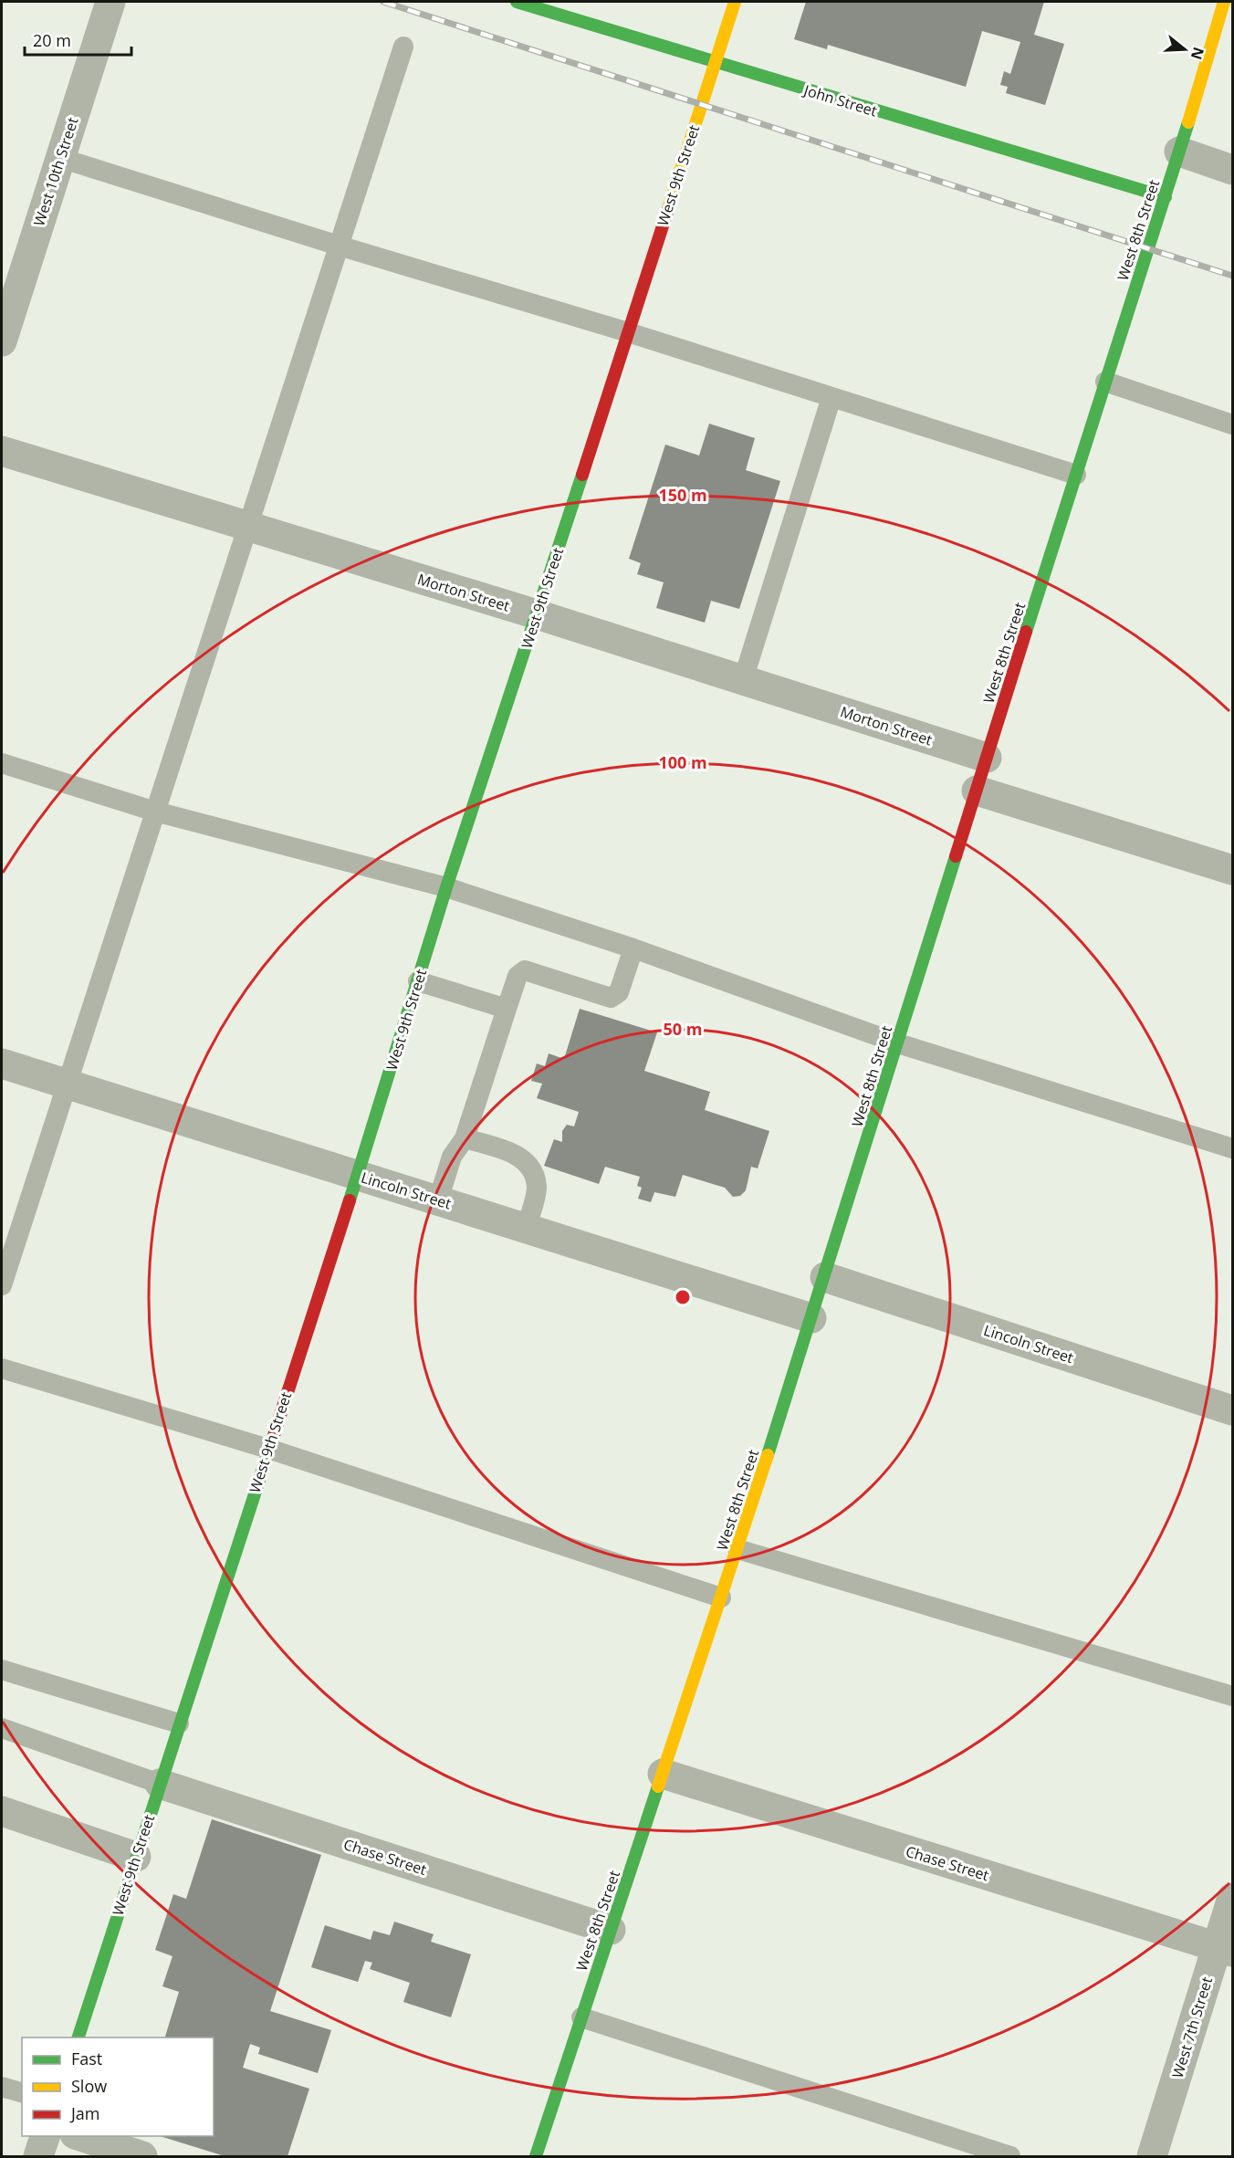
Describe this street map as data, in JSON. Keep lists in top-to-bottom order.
{
  "streets": {
    "street": [
      "John Street",
      "West 10th Street",
      "West 9th Street",
      "West 8th Street",
      "Morton Street",
      "Lincoln Street",
      "Chase Street",
      "West 7th Street"
    ]
  },
  "crossings": [
    ["John Street", "West 9th Street"],
    ["John Street", "West 8th Street"],
    ["West 9th Street", "Morton Street"],
    ["West 9th Street", "Lincoln Street"],
    ["West 9th Street", "Chase Street"],
    ["West 8th Street", "Morton Street"],
    ["West 8th Street", "Lincoln Street"],
    ["West 8th Street", "Chase Street"],
    ["Chase Street", "West 7th Street"]
  ],
  "legend": ["Fast", "Slow", "Jam"],
  "scale_bar": "20 m",
  "north": "right",
  "rings": ["150 m", "100 m", "50 m"]
}
